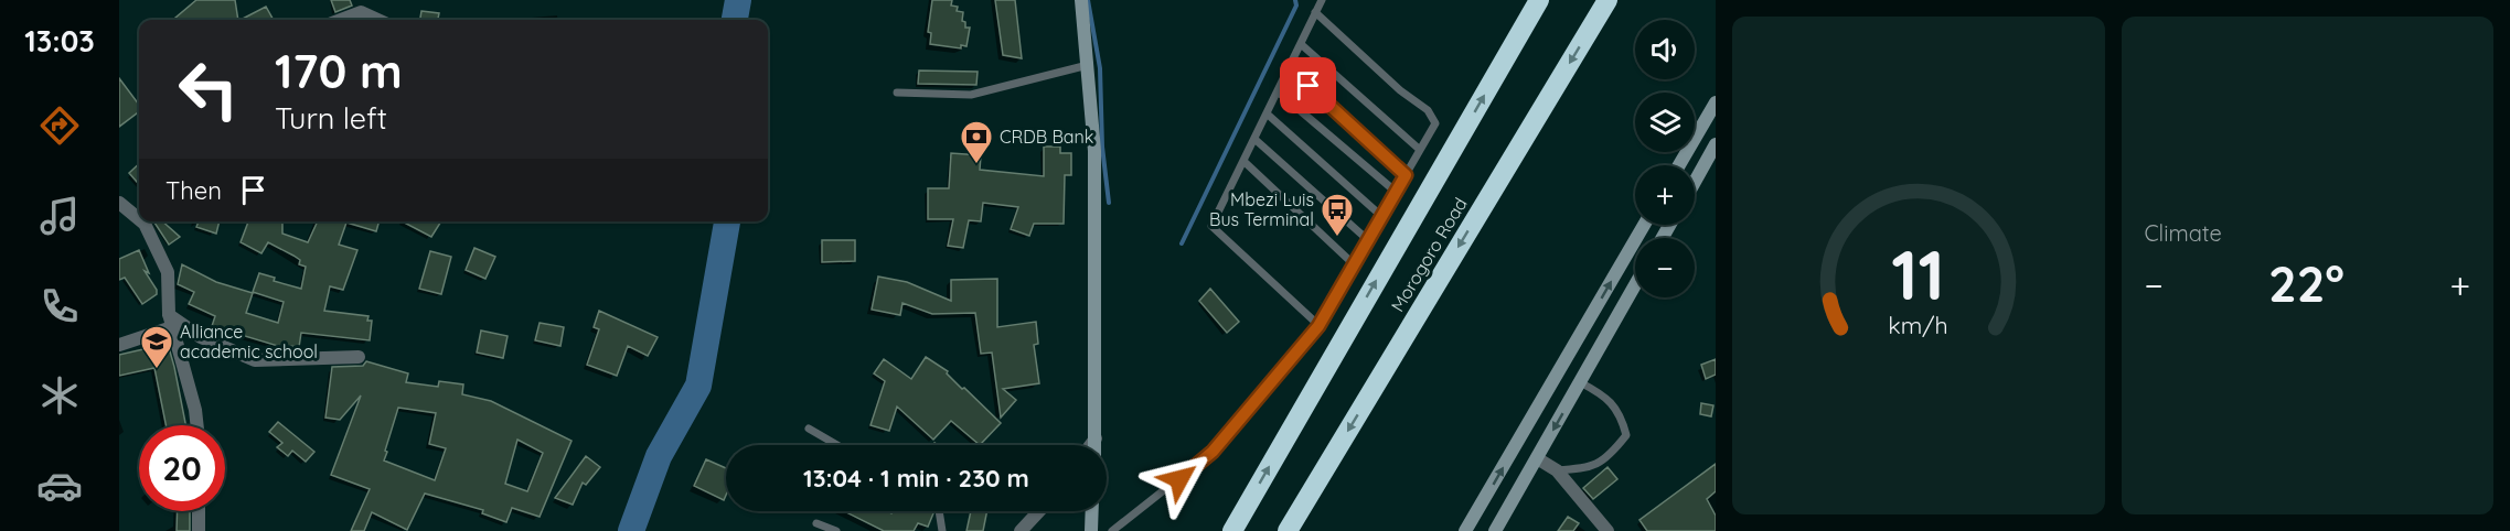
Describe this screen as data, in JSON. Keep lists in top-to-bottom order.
{
  "streets": {
    "highway": ["Morogoro Road"]
  },
  "places": {
    "bank": ["CRDB Bank"],
    "bus stop": ["Mbezi Luis Bus Terminal"],
    "school or university": ["Alliance academic school"]
  },
  "page": {
    "tabs": "13:03",
    "tile": "Climate",
    "map_buttons": ["+", "−"],
    "turn": ["170 m", "Turn left"],
    "then": "Then",
    "heat": ["−", "22°", "+"],
    "limit": "20",
    "trip": "13:04 · 1 min · 230 m",
    "gauge": ["11", "km/h"]
  }
}
